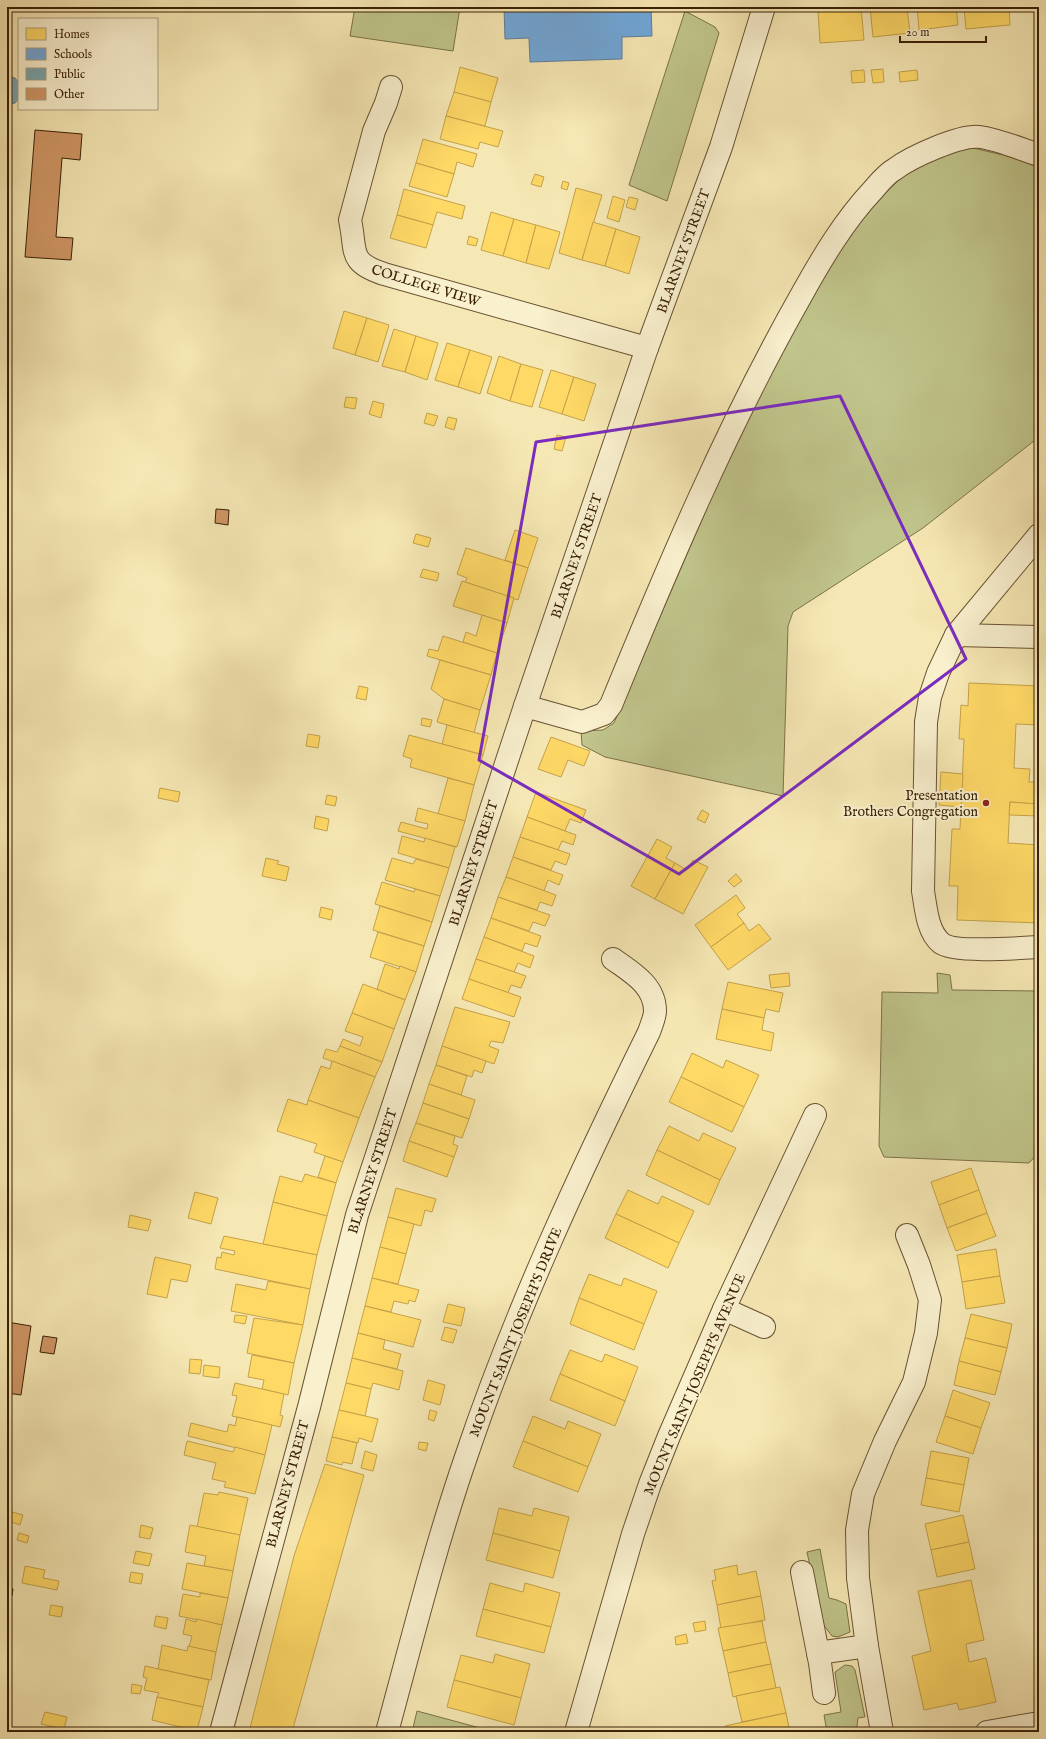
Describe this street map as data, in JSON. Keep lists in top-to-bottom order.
{
  "streets": {
    "street": [
      "BLARNEY STREET",
      "COLLEGE VIEW",
      "MOUNT SAINT JOSEPH'S DRIVE",
      "MOUNT SAINT JOSEPH'S AVENUE"
    ]
  },
  "crossings": [
    ["BLARNEY STREET", "COLLEGE VIEW"]
  ],
  "places": ["Presentation Brothers Congregation"],
  "legend": [
    "Homes",
    "Schools",
    "Public",
    "Other"
  ],
  "scale_bar": "20 m"
}
